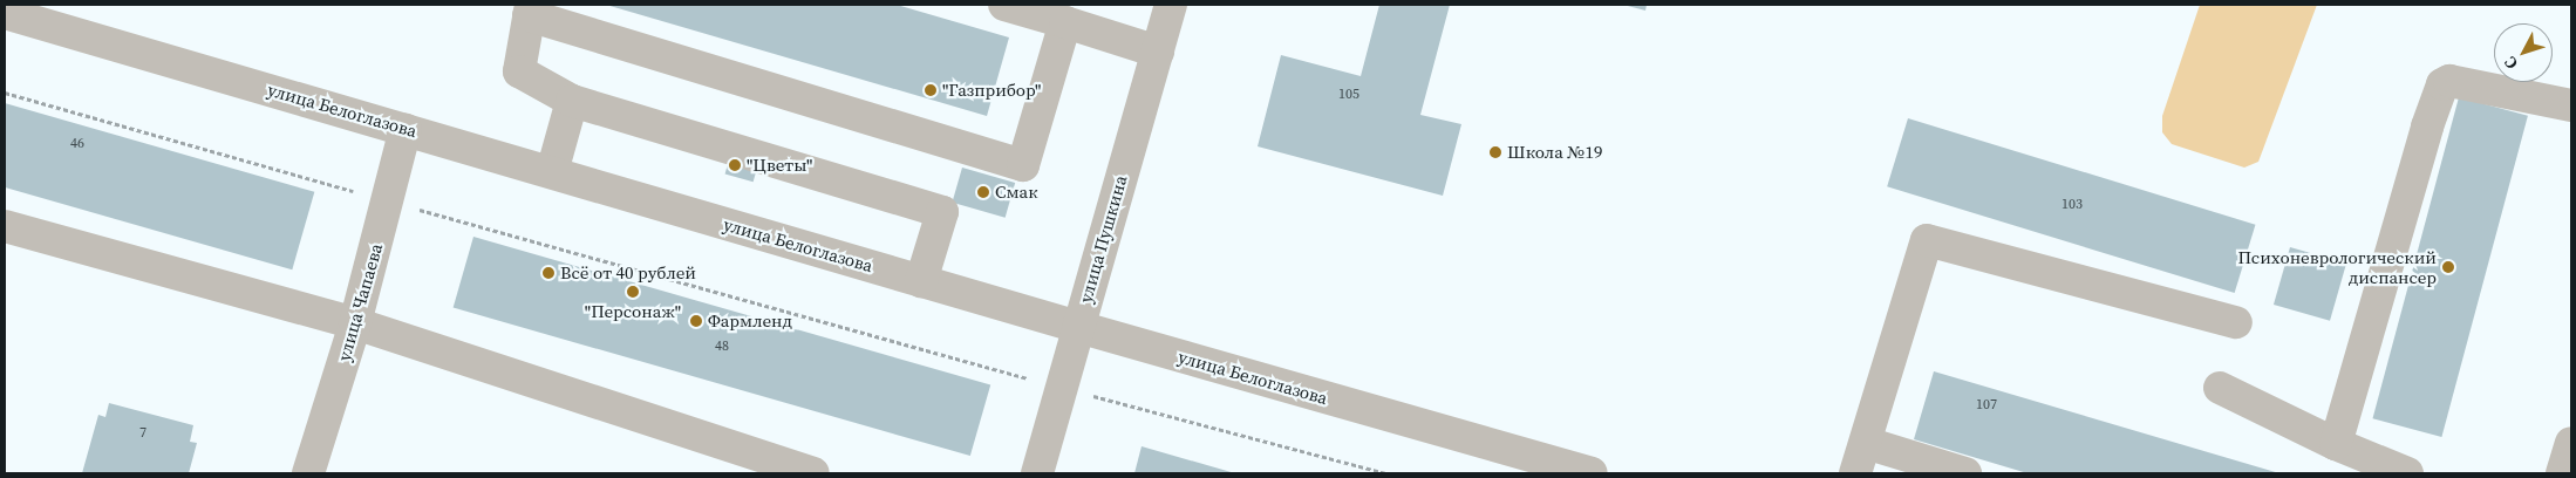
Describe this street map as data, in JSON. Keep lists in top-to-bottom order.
{
  "streets": {
    "street": ["улица Белоглазова", "улица Пушкина", "улица Чапаева"]
  },
  "crossings": [
    ["улица Белоглазова", "улица Пушкина"],
    ["улица Белоглазова", "улица Чапаева"]
  ],
  "places": [
    "\"Газприбор\"",
    "Школа №19",
    "\"Цветы\"",
    "Смак",
    "Психоневрологический диспансер",
    "Всё от 40 рублей",
    "\"Персонаж\"",
    "Фармленд"
  ],
  "house_numbers": [
    "105",
    "46",
    "103",
    "48",
    "107",
    "7"
  ],
  "north": "bottom left"
}
